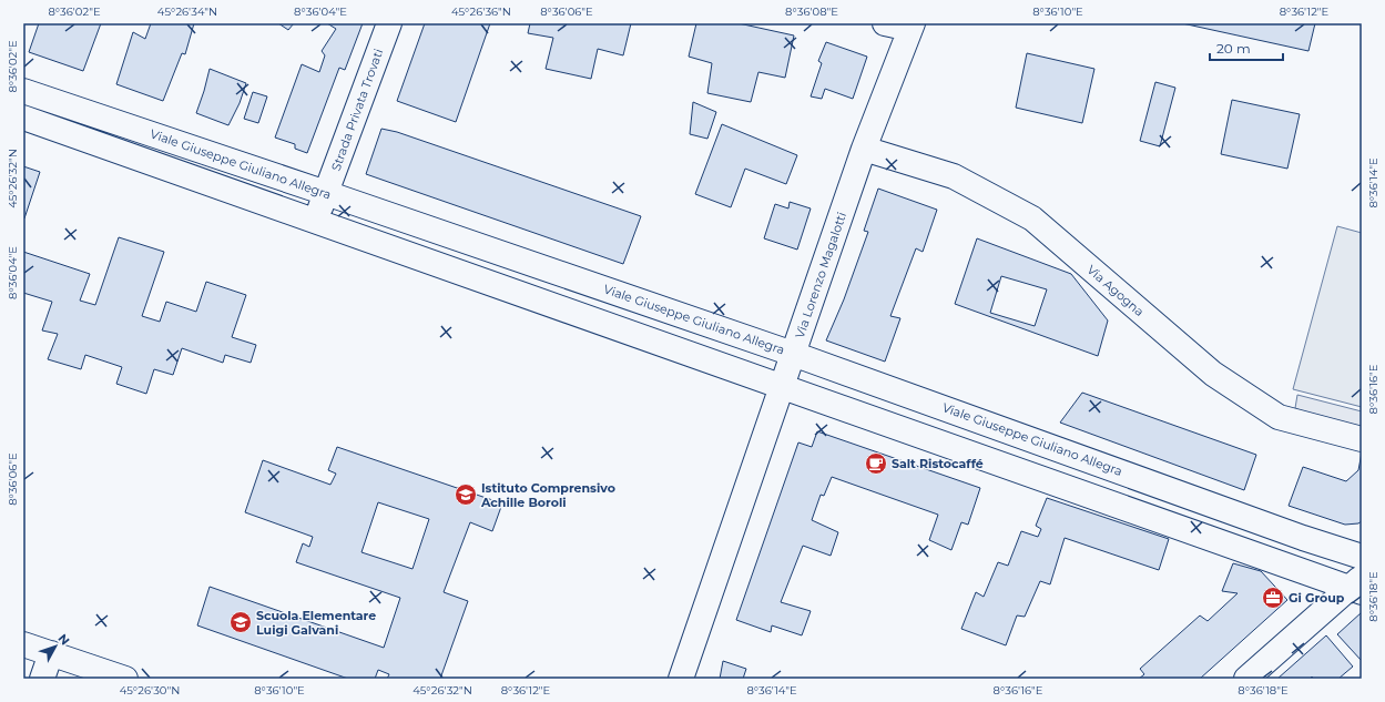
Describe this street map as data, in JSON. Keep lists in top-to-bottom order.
{
  "streets": {
    "street": [
      "Strada Privata Trovati",
      "Viale Giuseppe Giuliano Allegra",
      "Via Lorenzo Magalotti",
      "Via Agogna"
    ]
  },
  "crossings": [
    ["Strada Privata Trovati", "Viale Giuseppe Giuliano Allegra"],
    ["Viale Giuseppe Giuliano Allegra", "Via Lorenzo Magalotti"],
    ["Via Lorenzo Magalotti", "Via Agogna"]
  ],
  "places": {
    "cafe": ["Salt Ristocaffé"],
    "school or university": ["Istituto Comprensivo Achille Boroli", "Scuola Elementare Luigi Galvani"],
    "office": ["Gi Group"]
  },
  "scale_bar": "20 m",
  "north": "top right",
  "coordinates": [
    "8°36'02\"E",
    "45°26'34\"N",
    "8°36'04\"E",
    "45°26'36\"N",
    "8°36'06\"E",
    "8°36'08\"E",
    "8°36'10\"E",
    "8°36'12\"E",
    "45°26'32\"N",
    "8°36'14\"E",
    "8°36'16\"E",
    "8°36'18\"E",
    "45°26'30\"N"
  ]
}
